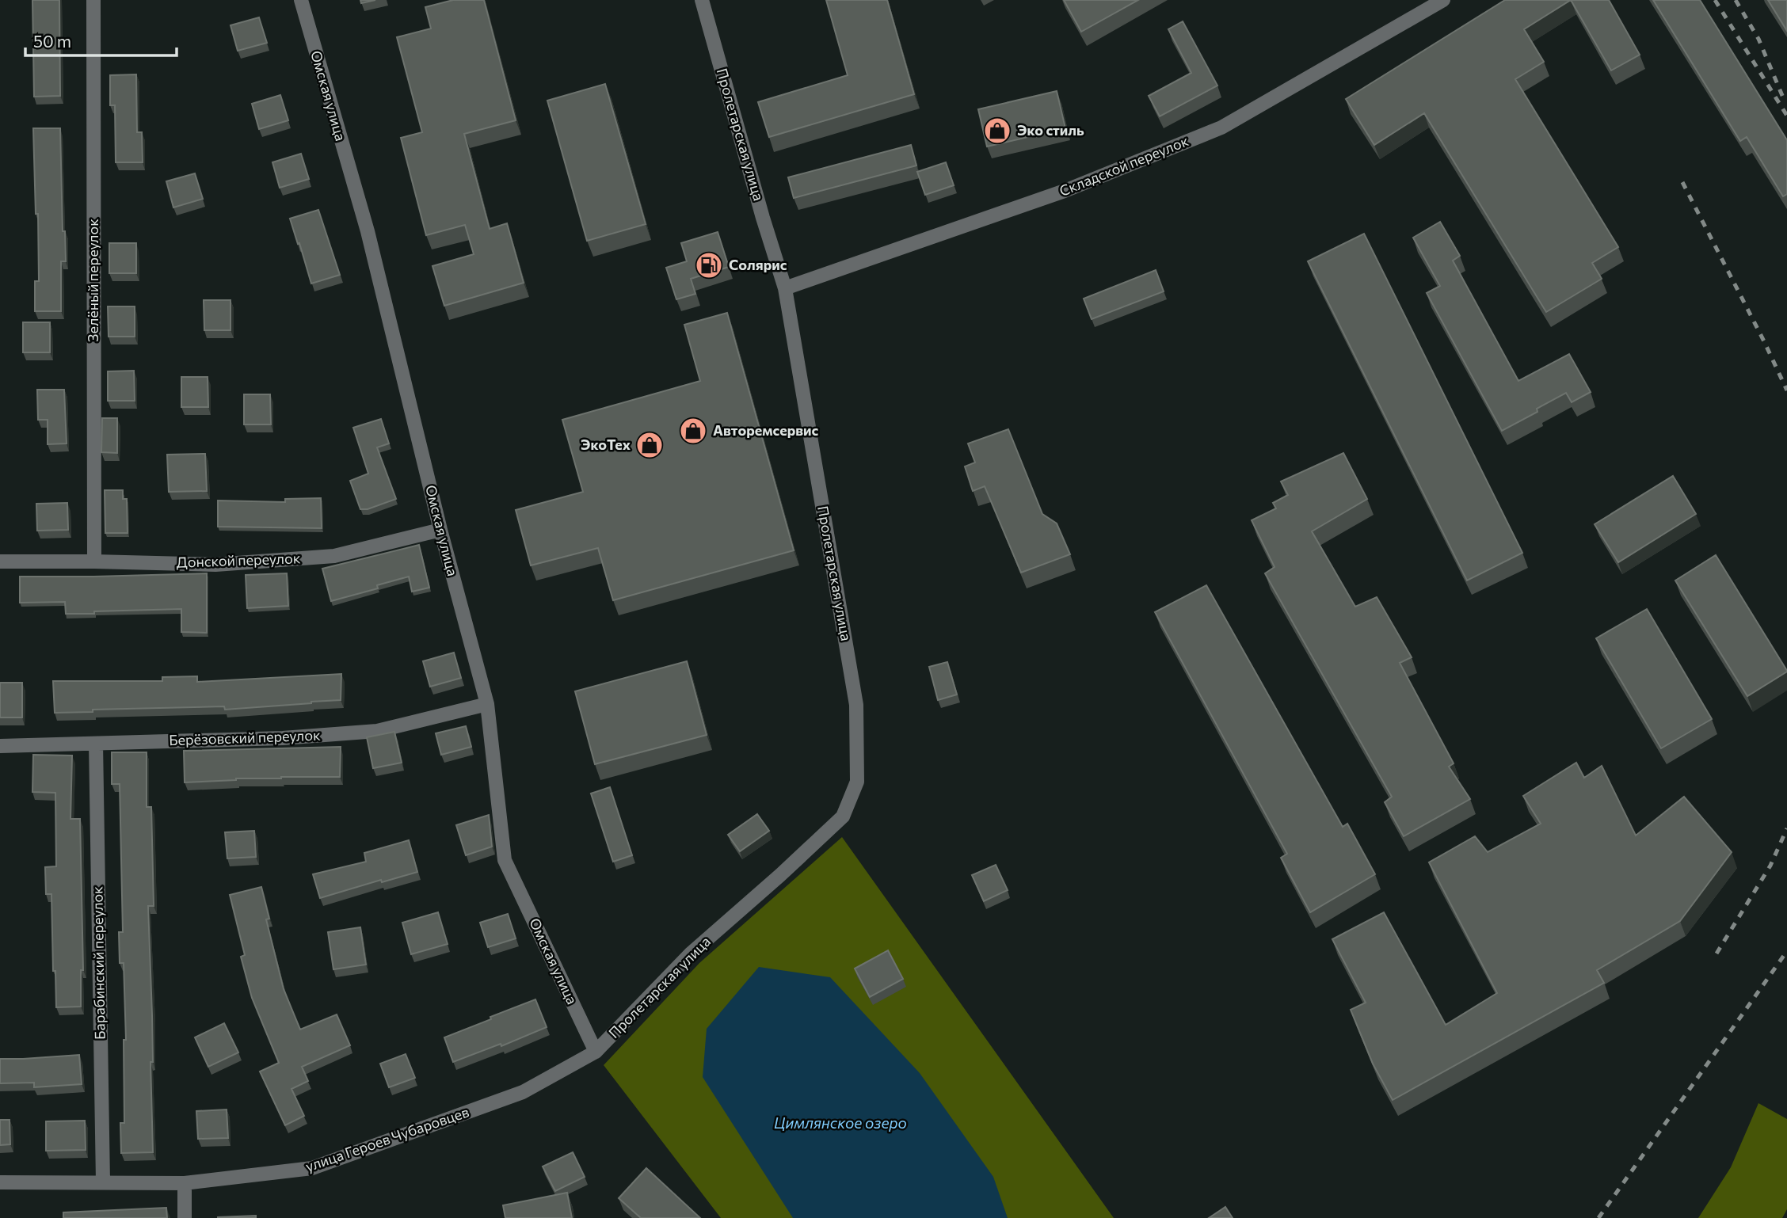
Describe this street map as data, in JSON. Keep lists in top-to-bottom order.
{
  "streets": {
    "street": [
      "Омская улица",
      "Пролетарская улица",
      "Складской переулок",
      "Зелёный переулок",
      "Донской переулок",
      "Берёзовский переулок",
      "Барабинский переулок",
      "улица Героев Чубаровцев"
    ]
  },
  "crossings": [
    ["Омская улица", "Пролетарская улица"],
    ["Омская улица", "Донской переулок"],
    ["Омская улица", "Берёзовский переулок"],
    ["Омская улица", "улица Героев Чубаровцев"],
    ["Пролетарская улица", "Складской переулок"],
    ["Пролетарская улица", "улица Героев Чубаровцев"],
    ["Зелёный переулок", "Донской переулок"],
    ["Берёзовский переулок", "Барабинский переулок"],
    ["Барабинский переулок", "улица Героев Чубаровцев"]
  ],
  "water": ["Цимлянское озеро"],
  "places": {
    "shop": ["Эко стиль", "Авторемсервис", "ЭкоТех"],
    "fuel station": ["Солярис"]
  },
  "scale_bar": "50 m"
}
